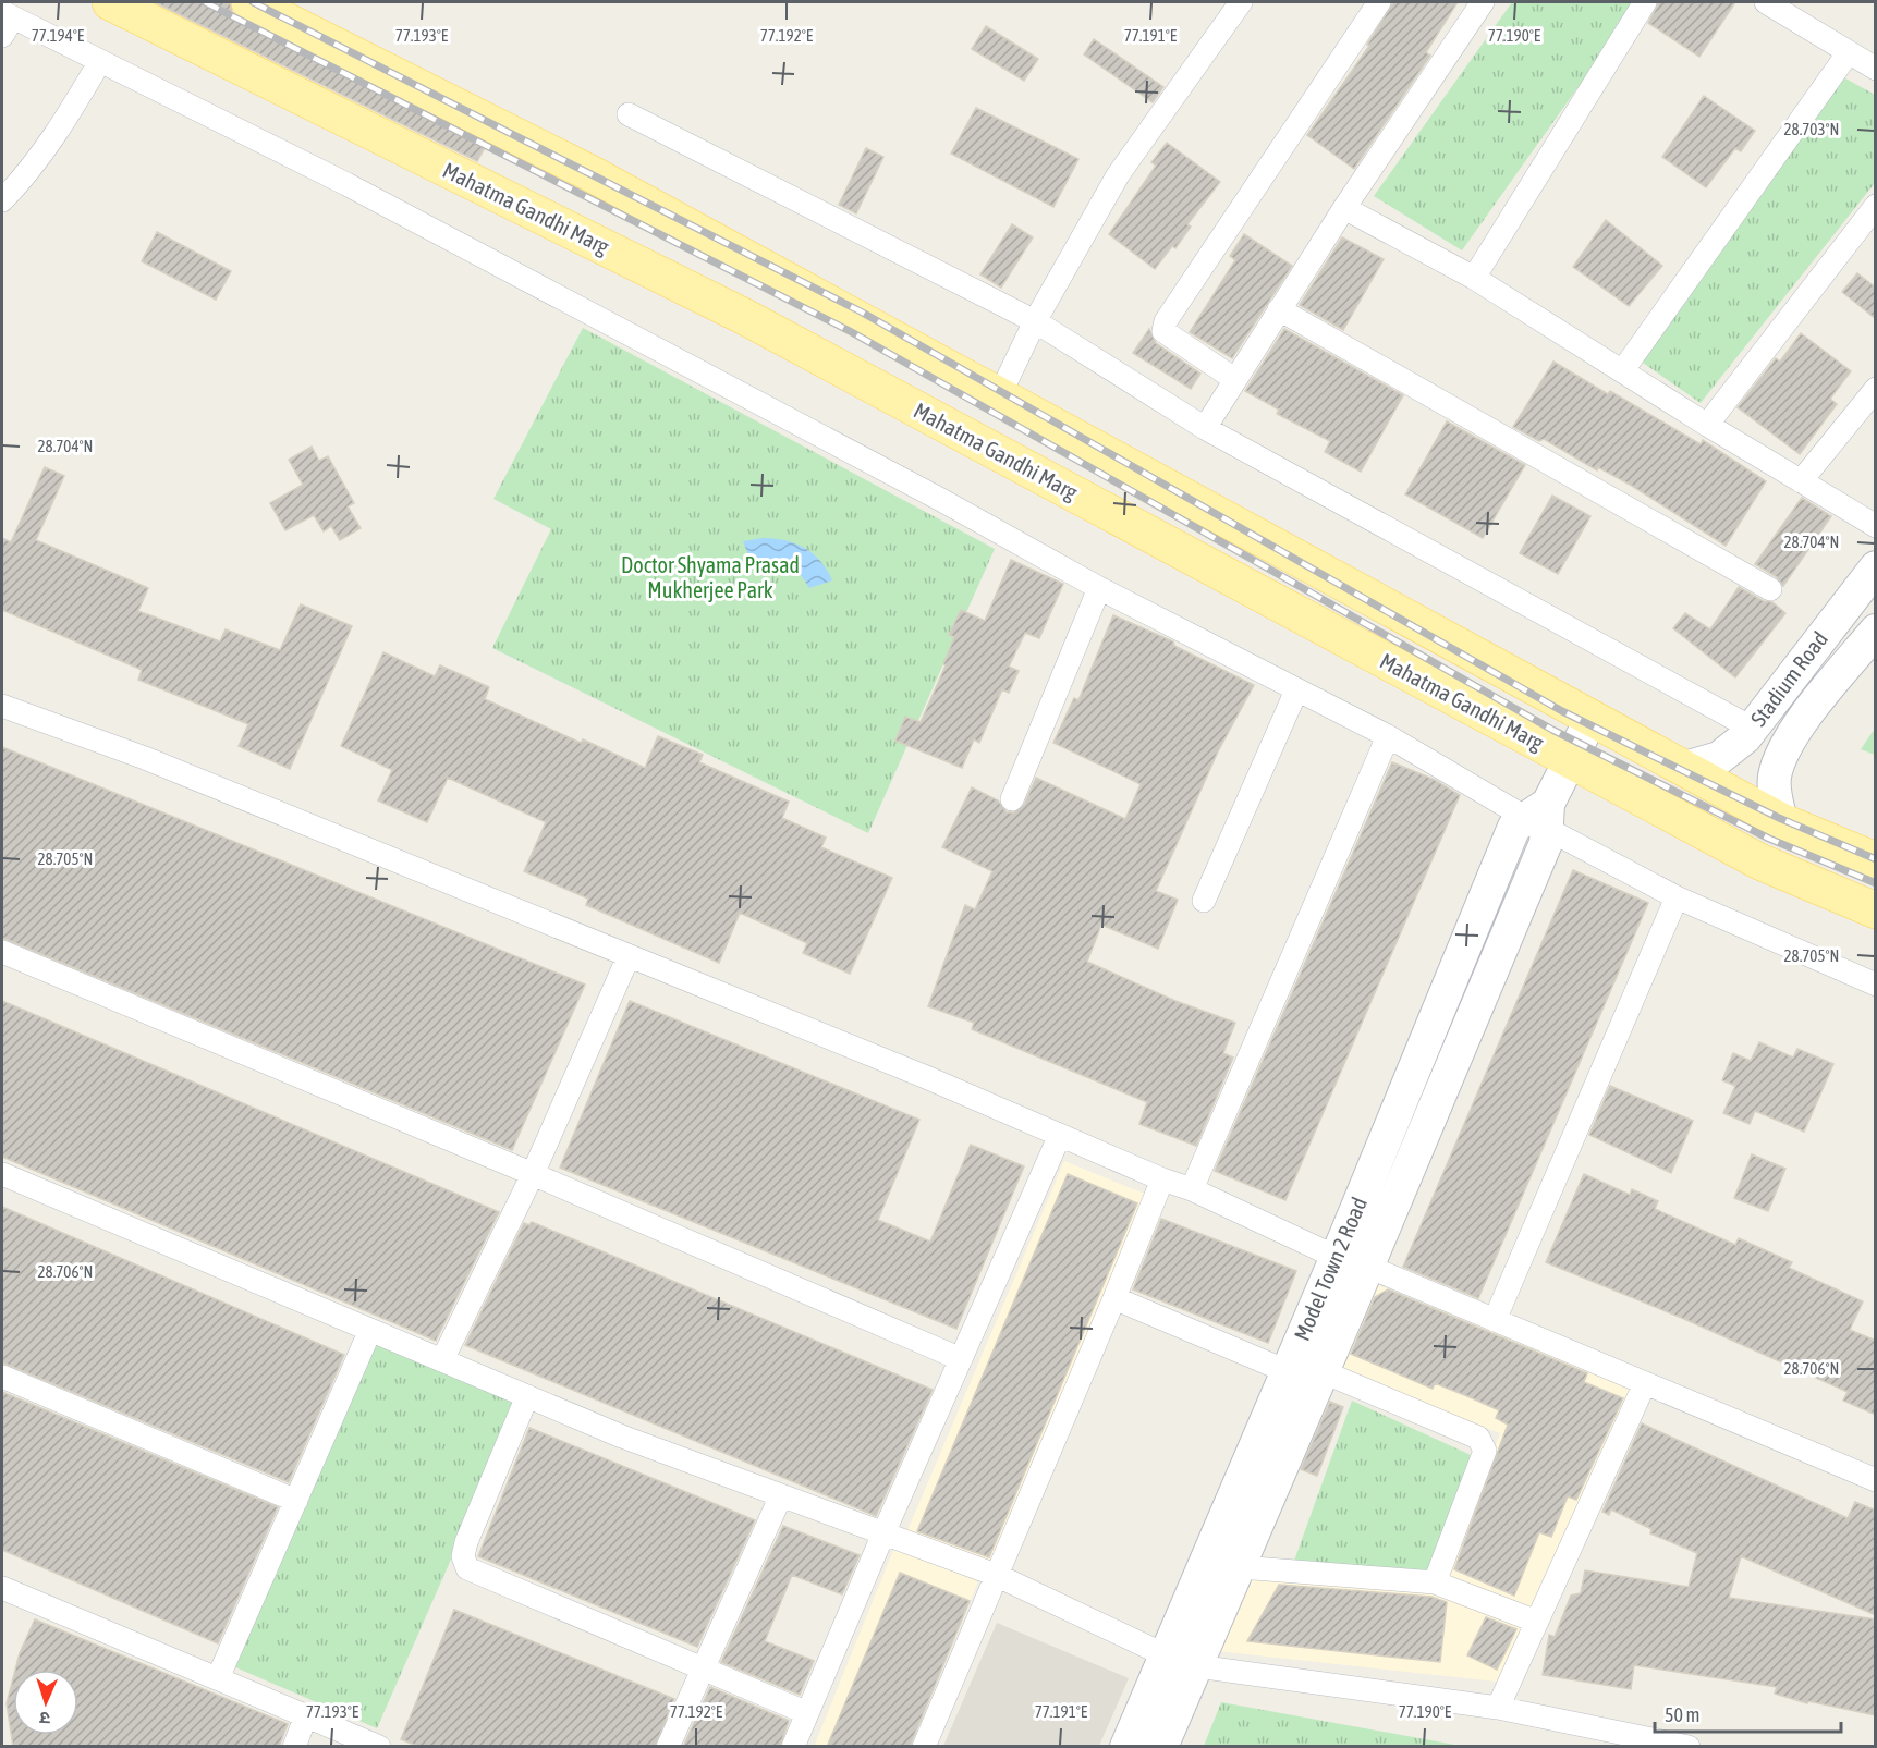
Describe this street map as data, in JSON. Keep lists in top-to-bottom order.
{
  "streets": {
    "main road": ["Mahatma Gandhi Marg"],
    "street": ["Stadium Road", "Model Town 2 Road"]
  },
  "parks": ["Doctor Shyama Prasad Mukherjee Park"],
  "scale_bar": "50 m",
  "north": "bottom",
  "coordinates": [
    "77.193°E",
    "77.192°E",
    "77.191°E",
    "77.190°E",
    "77.194°E",
    "28.703°N",
    "28.704°N",
    "28.705°N",
    "28.706°N"
  ]
}
